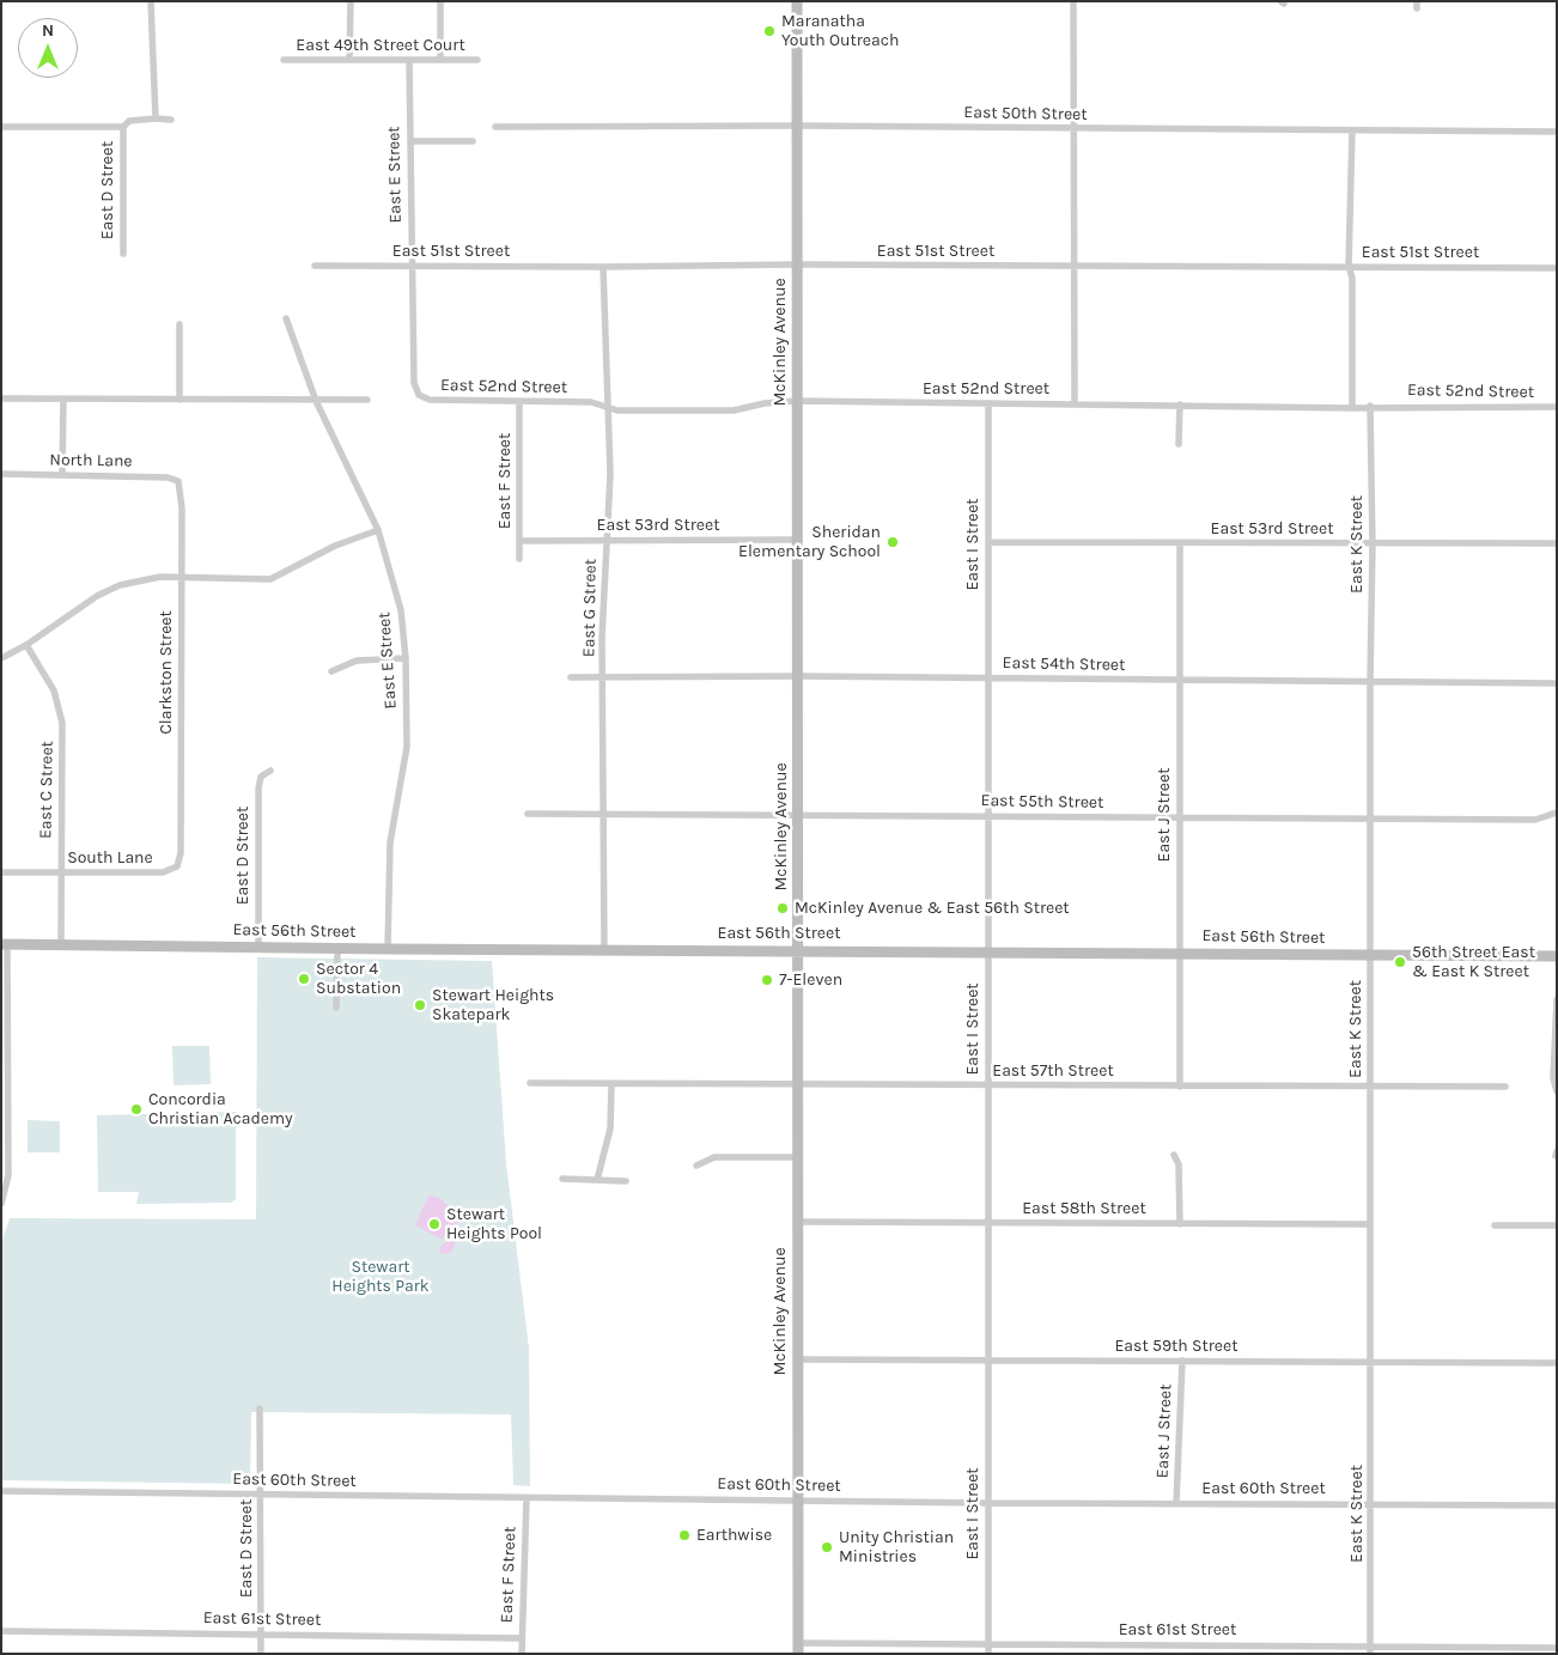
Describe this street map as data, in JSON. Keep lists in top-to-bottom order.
{
  "streets": {
    "main road": ["McKinley Avenue", "East 56th Street"],
    "street": [
      "East 49th Street Court",
      "East 50th Street",
      "East E Street",
      "East D Street",
      "East 51st Street",
      "East 52nd Street",
      "North Lane",
      "East F Street",
      "East 53rd Street",
      "East I Street",
      "East K Street",
      "East G Street",
      "East 54th Street",
      "Clarkston Street",
      "East C Street",
      "East 55th Street",
      "East J Street",
      "South Lane",
      "East 57th Street",
      "East 58th Street",
      "East 59th Street",
      "East 60th Street",
      "East 61st Street"
    ]
  },
  "crossings": [
    ["East 49th Street Court", "East E Street"],
    ["East 50th Street", "McKinley Avenue"],
    ["East E Street", "East 51st Street"],
    ["East E Street", "East 52nd Street"],
    ["East E Street", "East 56th Street"],
    ["East D Street", "East 56th Street"],
    ["East D Street", "East 60th Street"],
    ["East D Street", "East 61st Street"],
    ["East 51st Street", "McKinley Avenue"],
    ["East 51st Street", "East G Street"],
    ["McKinley Avenue", "East 52nd Street"],
    ["McKinley Avenue", "East 53rd Street"],
    ["McKinley Avenue", "East 54th Street"],
    ["McKinley Avenue", "East 55th Street"],
    ["McKinley Avenue", "East 56th Street"],
    ["McKinley Avenue", "East 57th Street"],
    ["McKinley Avenue", "East 58th Street"],
    ["McKinley Avenue", "East 59th Street"],
    ["McKinley Avenue", "East 60th Street"],
    ["McKinley Avenue", "East 61st Street"],
    ["East 52nd Street", "East F Street"],
    ["East 52nd Street", "East I Street"],
    ["East 52nd Street", "East K Street"],
    ["East 52nd Street", "East G Street"],
    ["North Lane", "Clarkston Street"],
    ["East F Street", "East 53rd Street"],
    ["East F Street", "East 60th Street"],
    ["East F Street", "East 61st Street"],
    ["East 53rd Street", "East I Street"],
    ["East 53rd Street", "East K Street"],
    ["East 53rd Street", "East G Street"],
    ["East 53rd Street", "East J Street"],
    ["East I Street", "East 54th Street"],
    ["East I Street", "East 55th Street"],
    ["East I Street", "East 56th Street"],
    ["East I Street", "East 57th Street"],
    ["East I Street", "East 58th Street"],
    ["East I Street", "East 59th Street"],
    ["East I Street", "East 60th Street"],
    ["East I Street", "East 61st Street"],
    ["East K Street", "East 54th Street"],
    ["East K Street", "East 55th Street"],
    ["East K Street", "East 56th Street"],
    ["East K Street", "East 57th Street"],
    ["East K Street", "East 58th Street"],
    ["East K Street", "East 59th Street"],
    ["East K Street", "East 60th Street"],
    ["East K Street", "East 61st Street"],
    ["East G Street", "East 54th Street"],
    ["East G Street", "East 55th Street"],
    ["East G Street", "East 56th Street"],
    ["East 54th Street", "East J Street"],
    ["Clarkston Street", "South Lane"],
    ["East C Street", "South Lane"],
    ["East C Street", "East 56th Street"],
    ["East 55th Street", "East J Street"],
    ["East J Street", "East 56th Street"],
    ["East J Street", "East 57th Street"],
    ["East J Street", "East 59th Street"],
    ["East J Street", "East 60th Street"]
  ],
  "parks": ["Stewart Heights Park"],
  "places": [
    "Maranatha Youth Outreach",
    "Sheridan Elementary School",
    "McKinley Avenue & East 56th Street",
    "56th Street East & East K Street",
    "Sector 4 Substation",
    "7-Eleven",
    "Stewart Heights Skatepark",
    "Concordia Christian Academy",
    "Stewart Heights Pool",
    "Earthwise",
    "Unity Christian Ministries"
  ],
  "north": "top"
}
